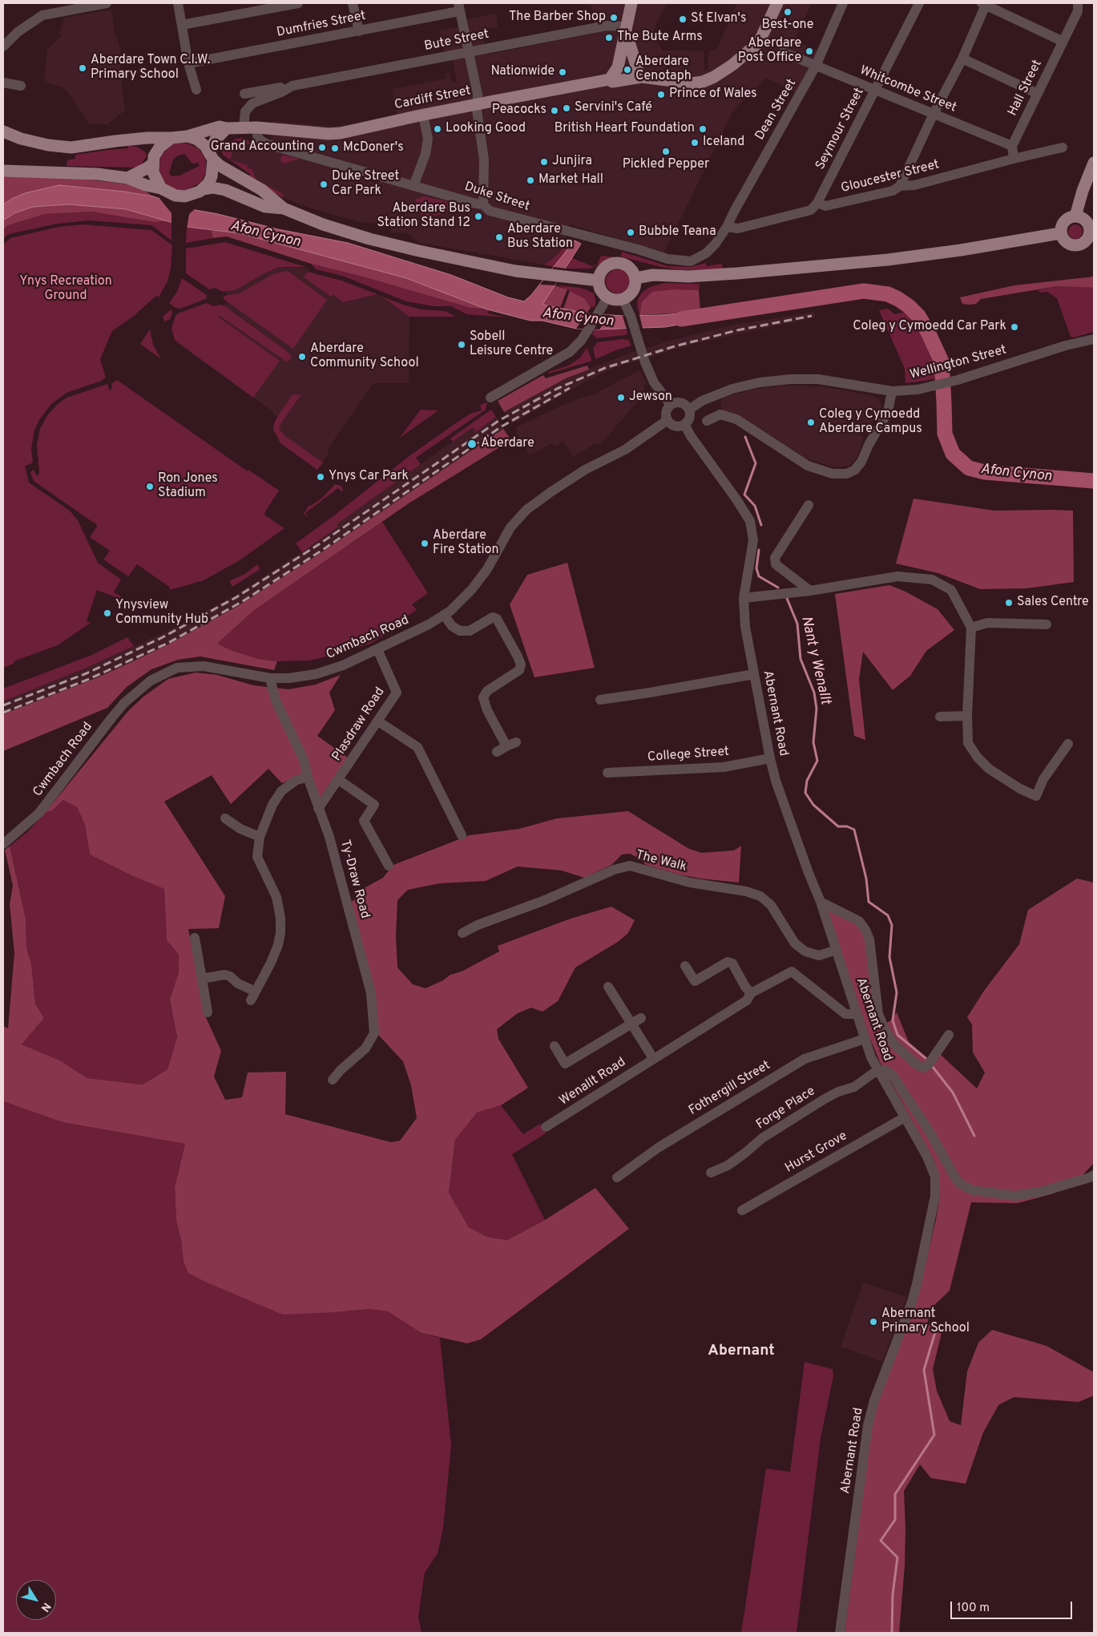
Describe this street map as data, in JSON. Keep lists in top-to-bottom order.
{
  "streets": {
    "main road": ["Cardiff Street"],
    "street": [
      "Dumfries Street",
      "Bute Street",
      "Hall Street",
      "Whitcombe Street",
      "Dean Street",
      "Seymour Street",
      "Gloucester Street",
      "Duke Street",
      "Wellington Street",
      "Cwmbach Road",
      "Abernant Road",
      "Plasdraw Road",
      "College Street",
      "The Walk",
      "Ty-Draw Road",
      "Wenallt Road",
      "Fothergill Street",
      "Forge Place",
      "Hurst Grove"
    ]
  },
  "crossings": [
    ["Bute Street", "Cardiff Street"],
    ["Hall Street", "Whitcombe Street"],
    ["Whitcombe Street", "Dean Street"],
    ["Whitcombe Street", "Seymour Street"],
    ["Cardiff Street", "Duke Street"],
    ["Dean Street", "Duke Street"],
    ["Seymour Street", "Gloucester Street"],
    ["Wellington Street", "Cwmbach Road"],
    ["Wellington Street", "Abernant Road"],
    ["Cwmbach Road", "Abernant Road"],
    ["Cwmbach Road", "Plasdraw Road"],
    ["Cwmbach Road", "Ty-Draw Road"],
    ["Abernant Road", "College Street"],
    ["Abernant Road", "The Walk"],
    ["Abernant Road", "Wenallt Road"],
    ["Abernant Road", "Fothergill Street"],
    ["Abernant Road", "Forge Place"],
    ["Abernant Road", "Hurst Grove"],
    ["Plasdraw Road", "Ty-Draw Road"]
  ],
  "districts": ["Abernant"],
  "water": ["Afon Cynon", "Nant y Wenallt"],
  "parks": ["Ynys Recreation Ground"],
  "places": [
    "Best-one",
    "The Barber Shop",
    "St Elvan's",
    "The Bute Arms",
    "Aberdare Post Office",
    "Aberdare Town C.I.W. Primary School",
    "Aberdare Cenotaph",
    "Nationwide",
    "Prince of Wales",
    "Servini's Café",
    "Peacocks",
    "Looking Good",
    "British Heart Foundation",
    "Iceland",
    "Grand Accounting",
    "McDoner's",
    "Pickled Pepper",
    "Junjira",
    "Market Hall",
    "Duke Street Car Park",
    "Aberdare Bus Station Stand 12",
    "Bubble Teana",
    "Aberdare Bus Station",
    "Coleg y Cymoedd Car Park",
    "Sobell Leisure Centre",
    "Aberdare Community School",
    "Jewson",
    "Coleg y Cymoedd Aberdare Campus",
    "Aberdare",
    "Ynys Car Park",
    "Ron Jones Stadium",
    "Aberdare Fire Station",
    "Sales Centre",
    "Ynysview Community Hub",
    "Abernant Primary School"
  ],
  "scale_bar": "100 m",
  "north": "bottom right"
}
